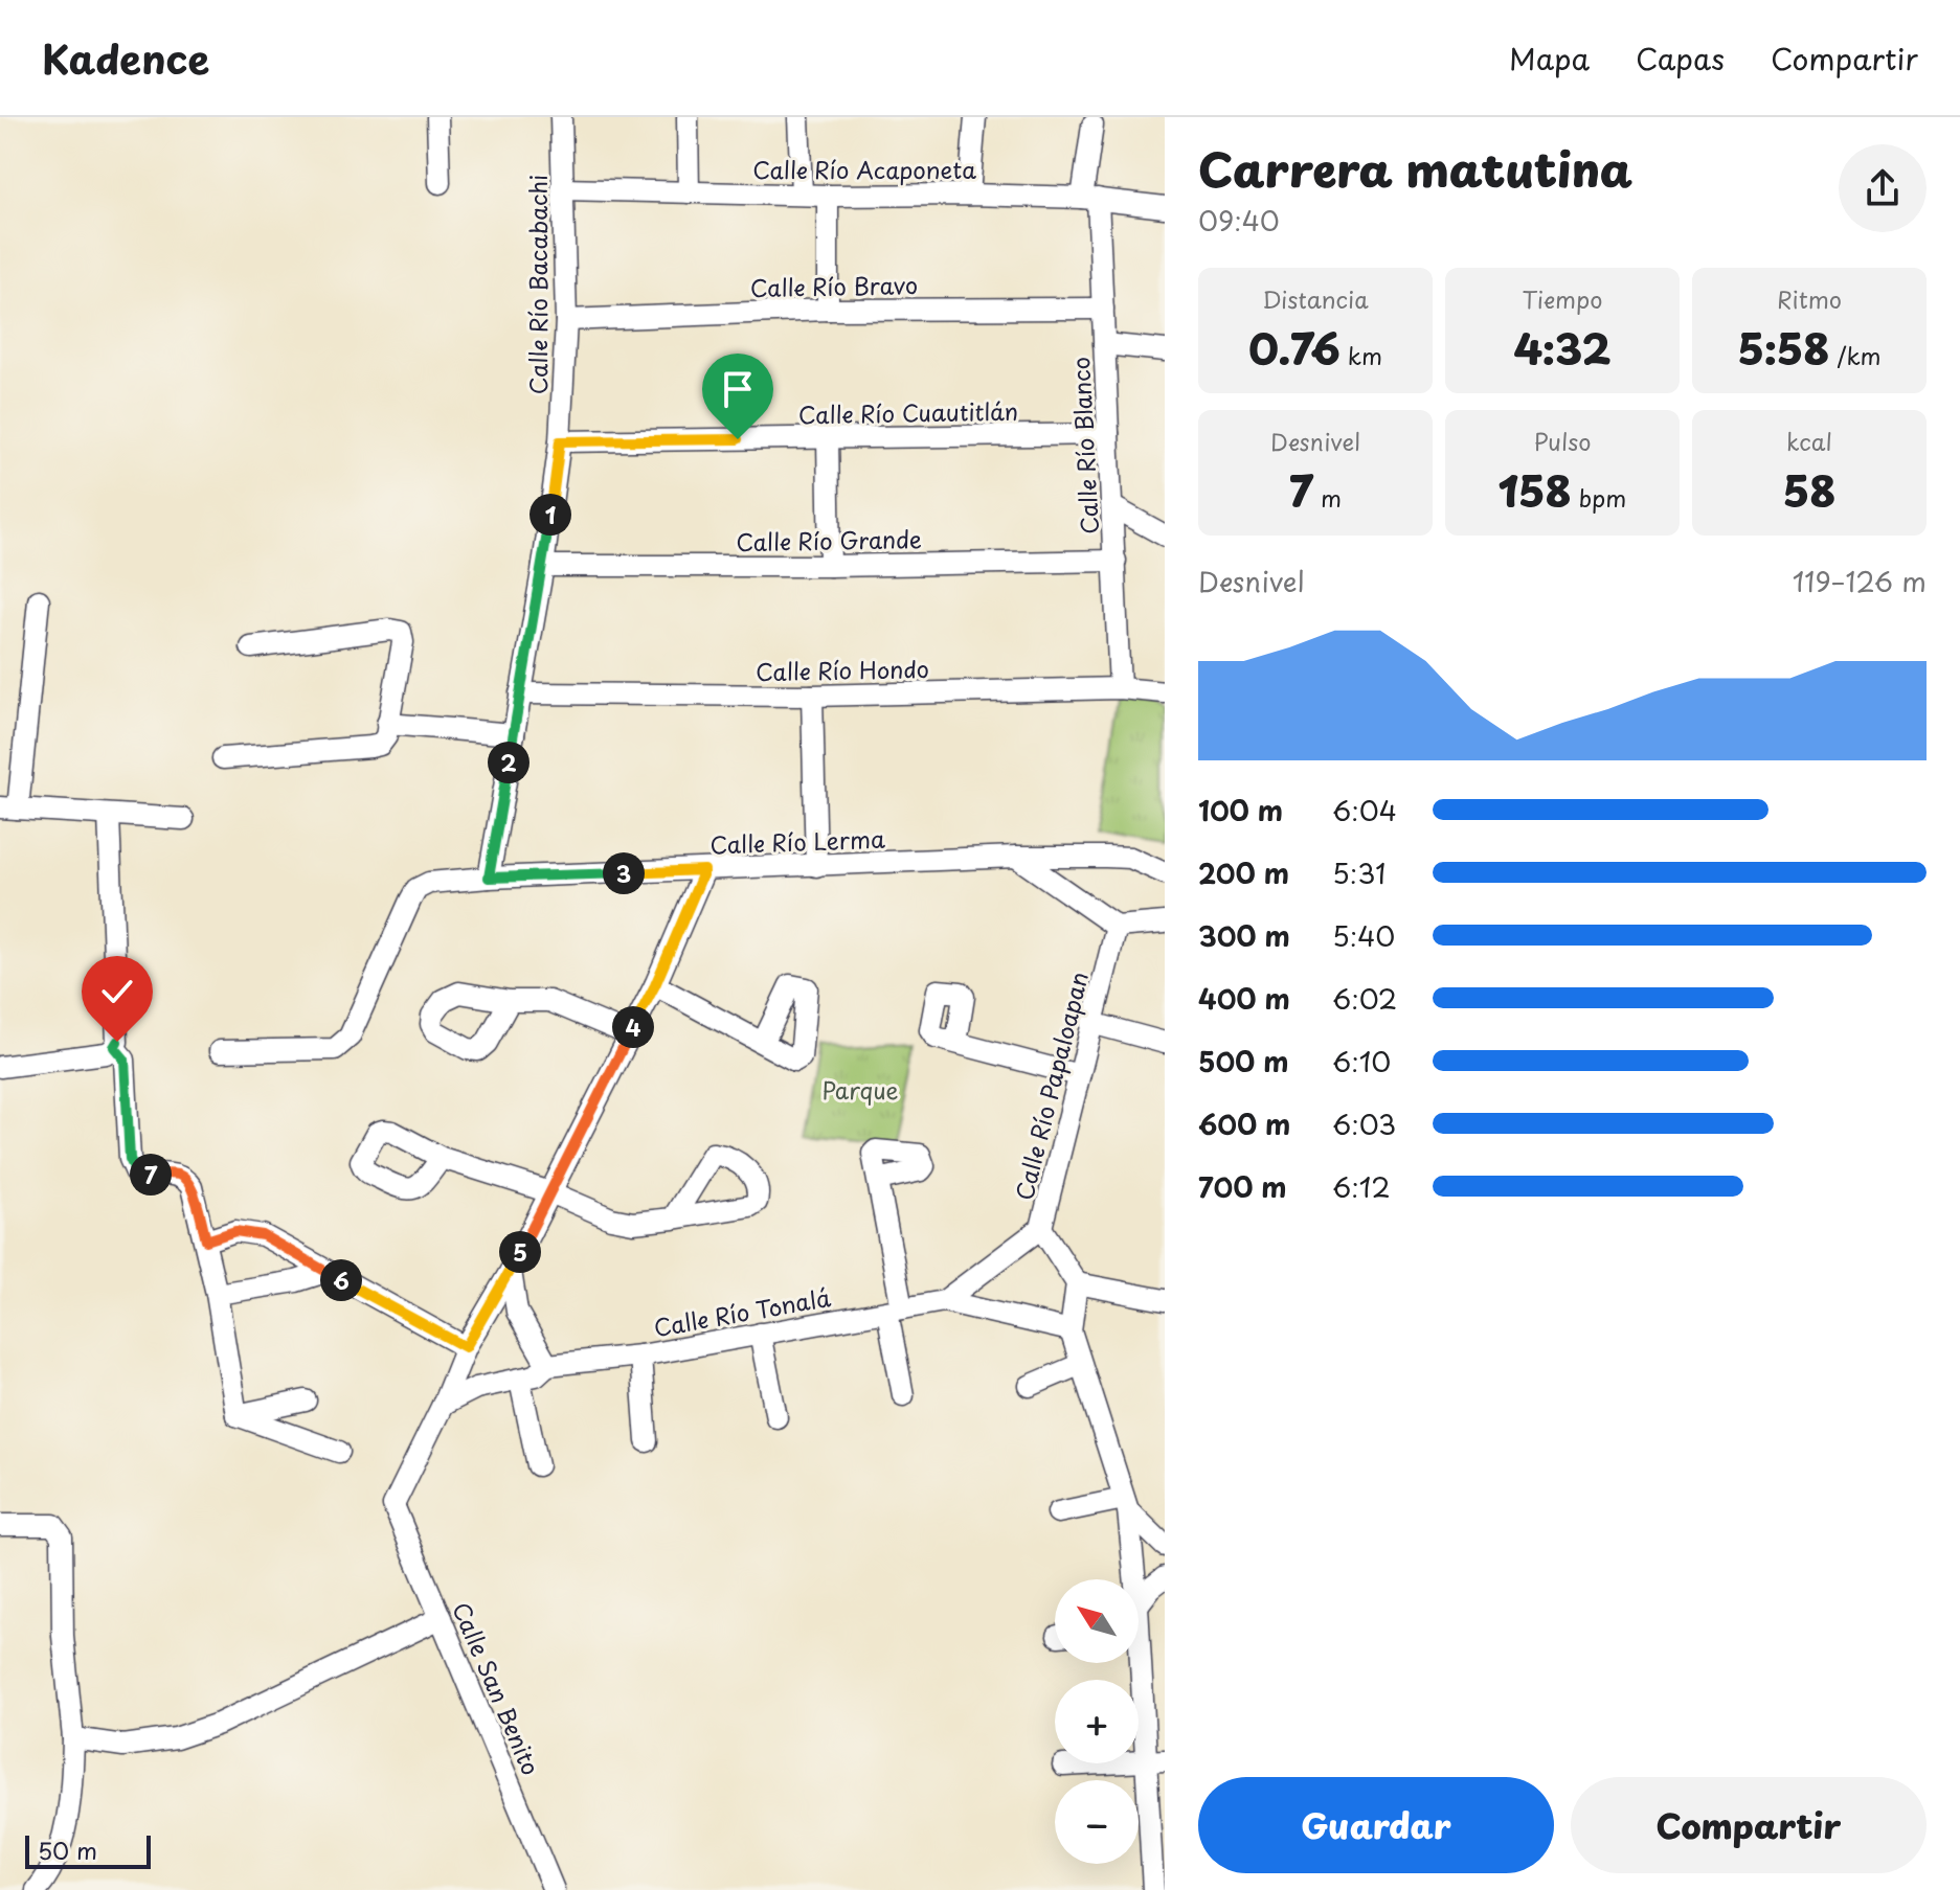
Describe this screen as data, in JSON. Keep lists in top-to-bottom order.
{
  "streets": {
    "street": [
      "Calle Río Acaponeta",
      "Calle Río Bacabachi",
      "Calle Río Bravo",
      "Calle Río Cuautitlán",
      "Calle Río Blanco",
      "Calle Río Grande",
      "Calle Río Hondo",
      "Calle Río Lerma",
      "Calle Río Papaloapan",
      "Calle Río Tonalá",
      "Calle San Benito"
    ]
  },
  "crossings": [
    ["Calle Río Acaponeta", "Calle Río Bacabachi"],
    ["Calle Río Acaponeta", "Calle Río Blanco"],
    ["Calle Río Bacabachi", "Calle Río Bravo"],
    ["Calle Río Bacabachi", "Calle Río Cuautitlán"],
    ["Calle Río Bacabachi", "Calle Río Grande"],
    ["Calle Río Bacabachi", "Calle Río Hondo"],
    ["Calle Río Bacabachi", "Calle Río Lerma"],
    ["Calle Río Bravo", "Calle Río Blanco"],
    ["Calle Río Cuautitlán", "Calle Río Blanco"],
    ["Calle Río Blanco", "Calle Río Grande"],
    ["Calle Río Blanco", "Calle Río Hondo"],
    ["Calle Río Papaloapan", "Calle Río Tonalá"]
  ],
  "parks": ["Parque"],
  "scale_bar": "50 m",
  "north": "top left",
  "page": {
    "header": "Kadence",
    "nav": ["Mapa", "Capas", "Compartir"],
    "heading": ["Carrera matutina", "09:40"],
    "stats": [
      ["Distancia", "0.76 km"],
      ["Tiempo", "4:32"],
      ["Ritmo", "5:58 /km"],
      ["Desnivel", "7 m"],
      ["Pulso", "158 bpm"],
      ["kcal", "58"]
    ],
    "pins": [
      "1",
      "2",
      "3",
      "4",
      "7",
      "5",
      "6"
    ],
    "chart": ["Desnivel", "119–126 m"],
    "list": [
      {
        "name": "100 m",
        "note": "6:04"
      },
      {
        "name": "200 m",
        "note": "5:31"
      },
      {
        "name": "300 m",
        "note": "5:40"
      },
      {
        "name": "400 m",
        "note": "6:02"
      },
      {
        "name": "500 m",
        "note": "6:10"
      },
      {
        "name": "600 m",
        "note": "6:03"
      },
      {
        "name": "700 m",
        "note": "6:12"
      }
    ],
    "map_buttons": ["+", "−"],
    "buttons": ["Guardar", "Compartir"],
    "scale": "50 m"
  }
}
